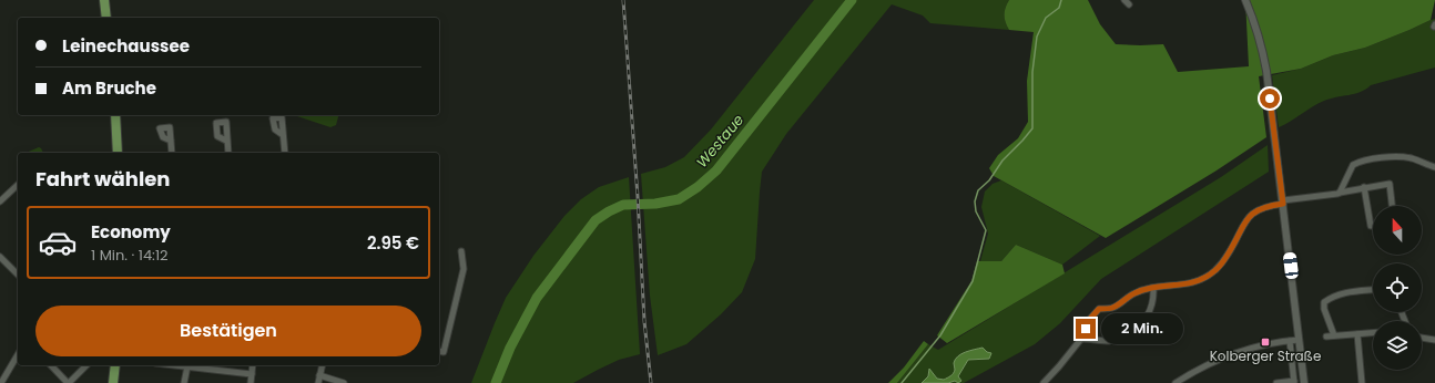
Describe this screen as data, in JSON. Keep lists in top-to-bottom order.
{
  "water": ["Westaue"],
  "places": {
    "transit": ["Kolberger Straße"]
  },
  "north": "top",
  "page": {
    "banner": ["Leinechaussee", "Am Bruche"],
    "heading": "Fahrt wählen",
    "list": [
      {
        "name": "Economy",
        "note": "1 Min. · 14:12",
        "value": "2.95 €"
      }
    ],
    "buttons": "Bestätigen",
    "bubble": "2 Min."
  }
}
